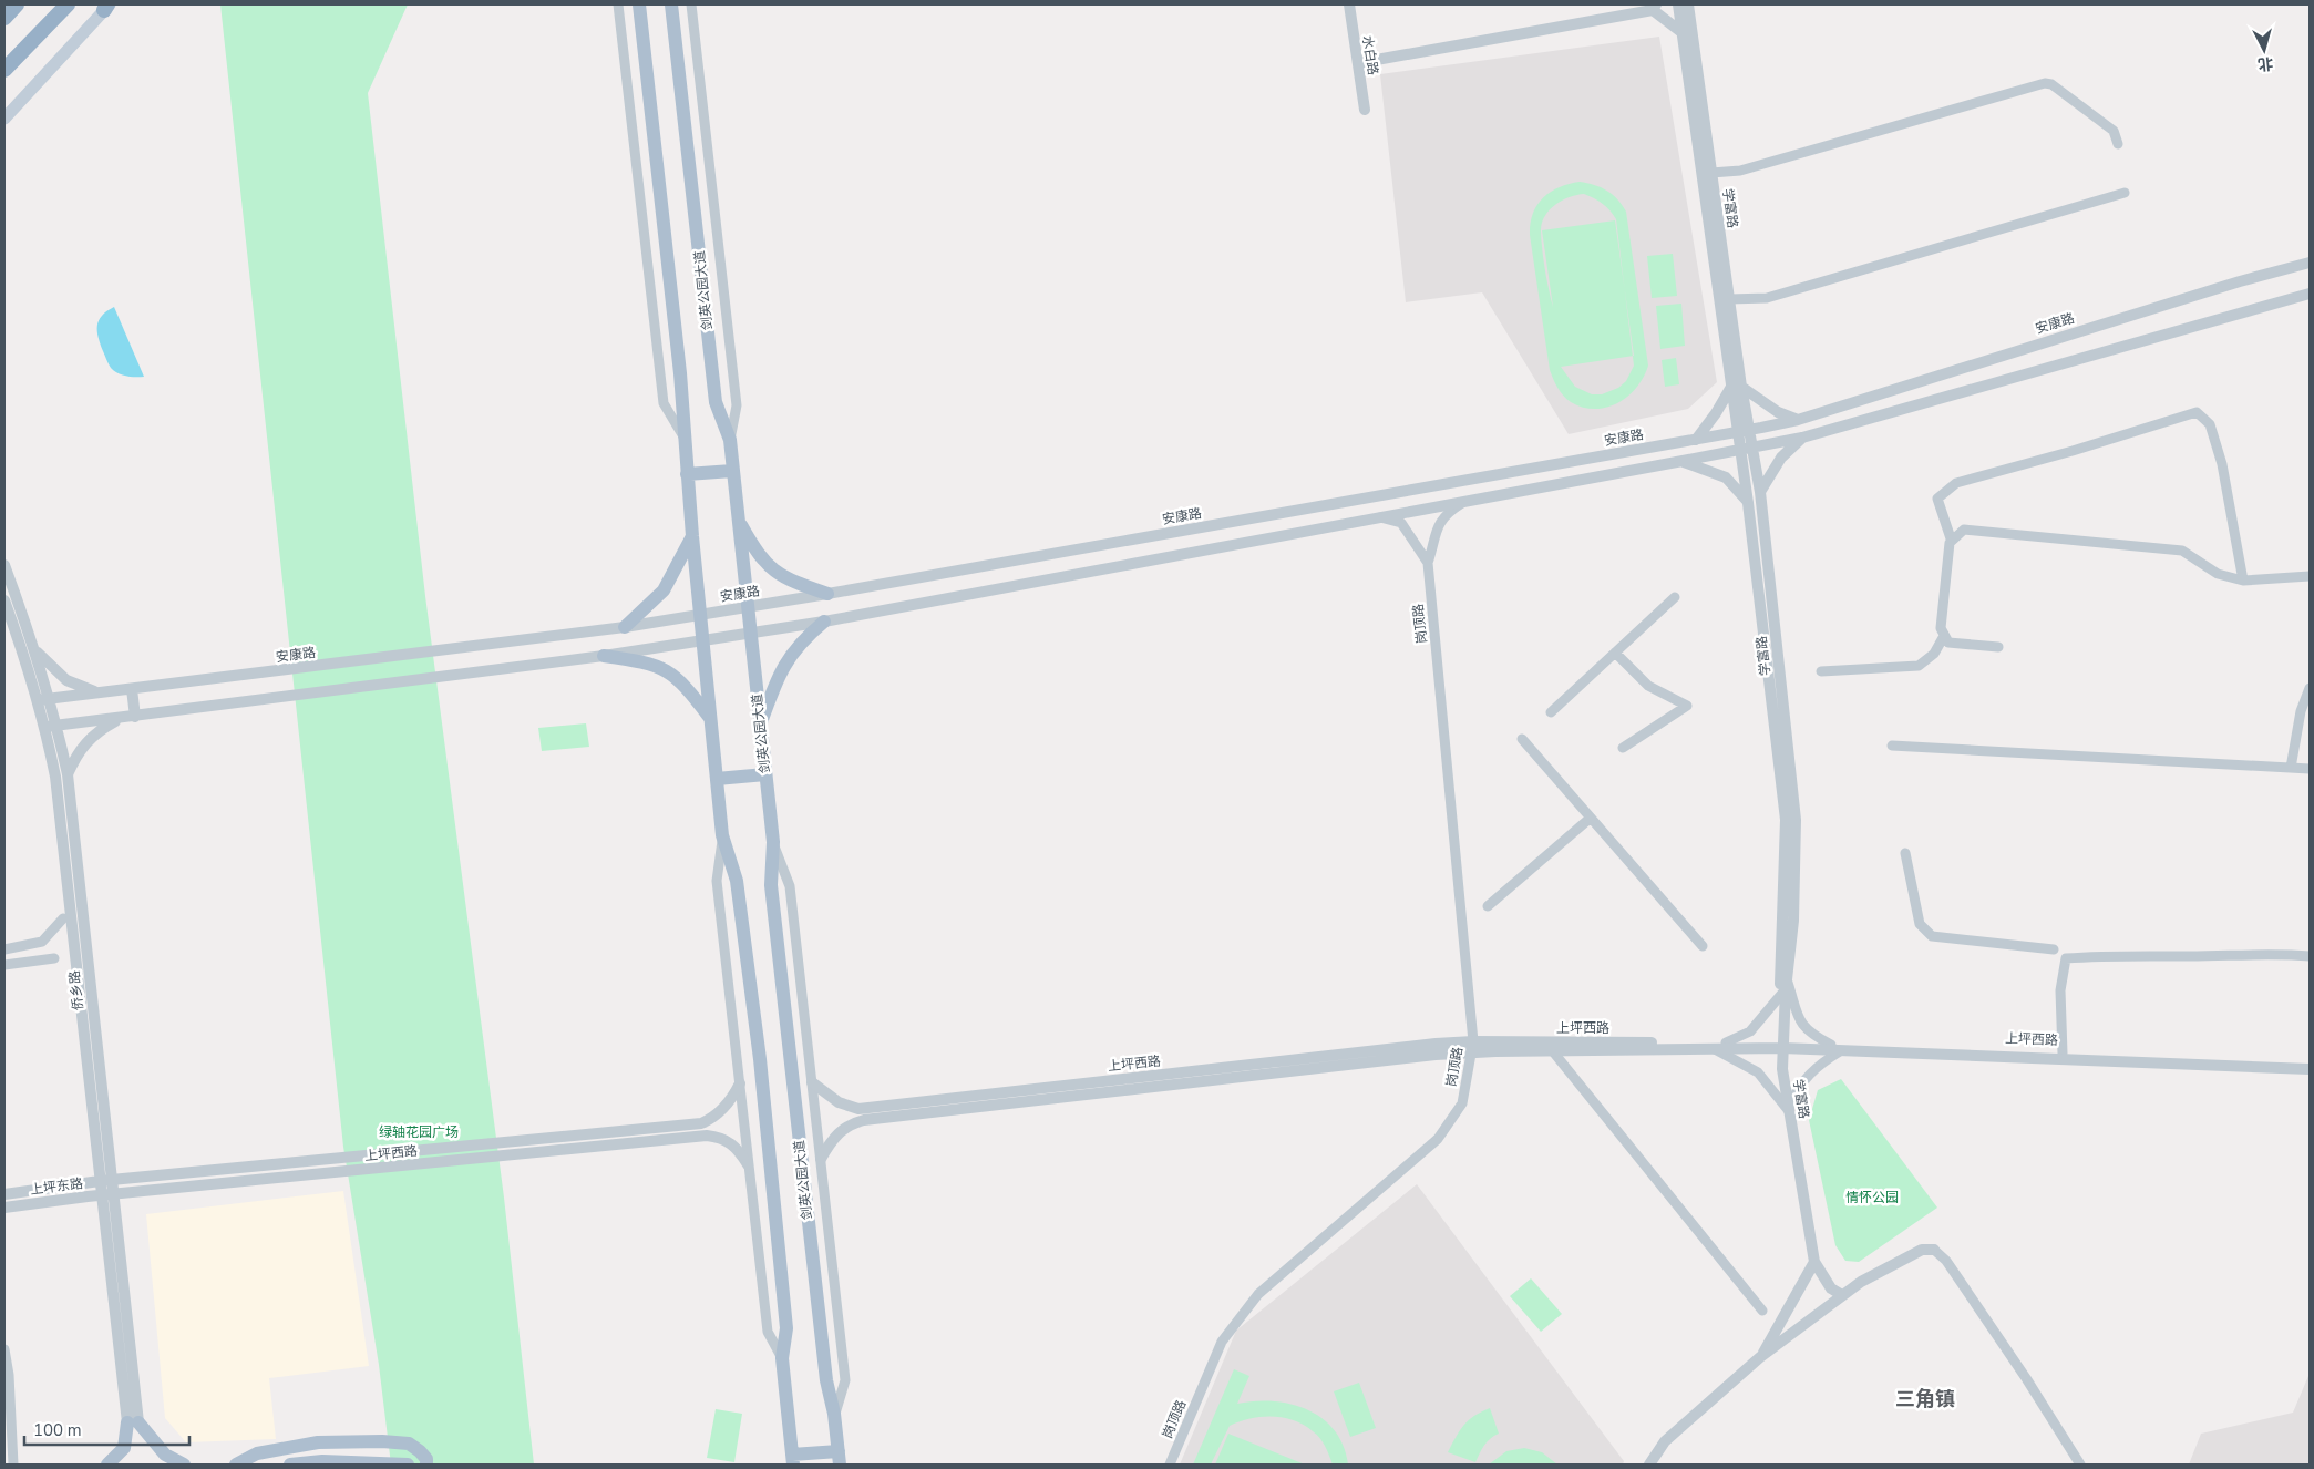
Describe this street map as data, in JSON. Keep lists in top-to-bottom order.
{
  "streets": {
    "main road": ["剑英公园大道"],
    "street": [
      "水白路",
      "学富路",
      "安康路",
      "岗顶路",
      "侨乡路",
      "上坪西路",
      "上坪东路"
    ]
  },
  "crossings": [
    ["学富路", "安康路"],
    ["学富路", "上坪西路"],
    ["剑英公园大道", "安康路"],
    ["安康路", "侨乡路"],
    ["岗顶路", "上坪西路"],
    ["侨乡路", "上坪西路"],
    ["侨乡路", "上坪东路"],
    ["上坪西路", "上坪东路"]
  ],
  "districts": ["三角镇"],
  "parks": ["绿轴花园广场", "情怀公园"],
  "scale_bar": "100 m",
  "north": "bottom"
}
